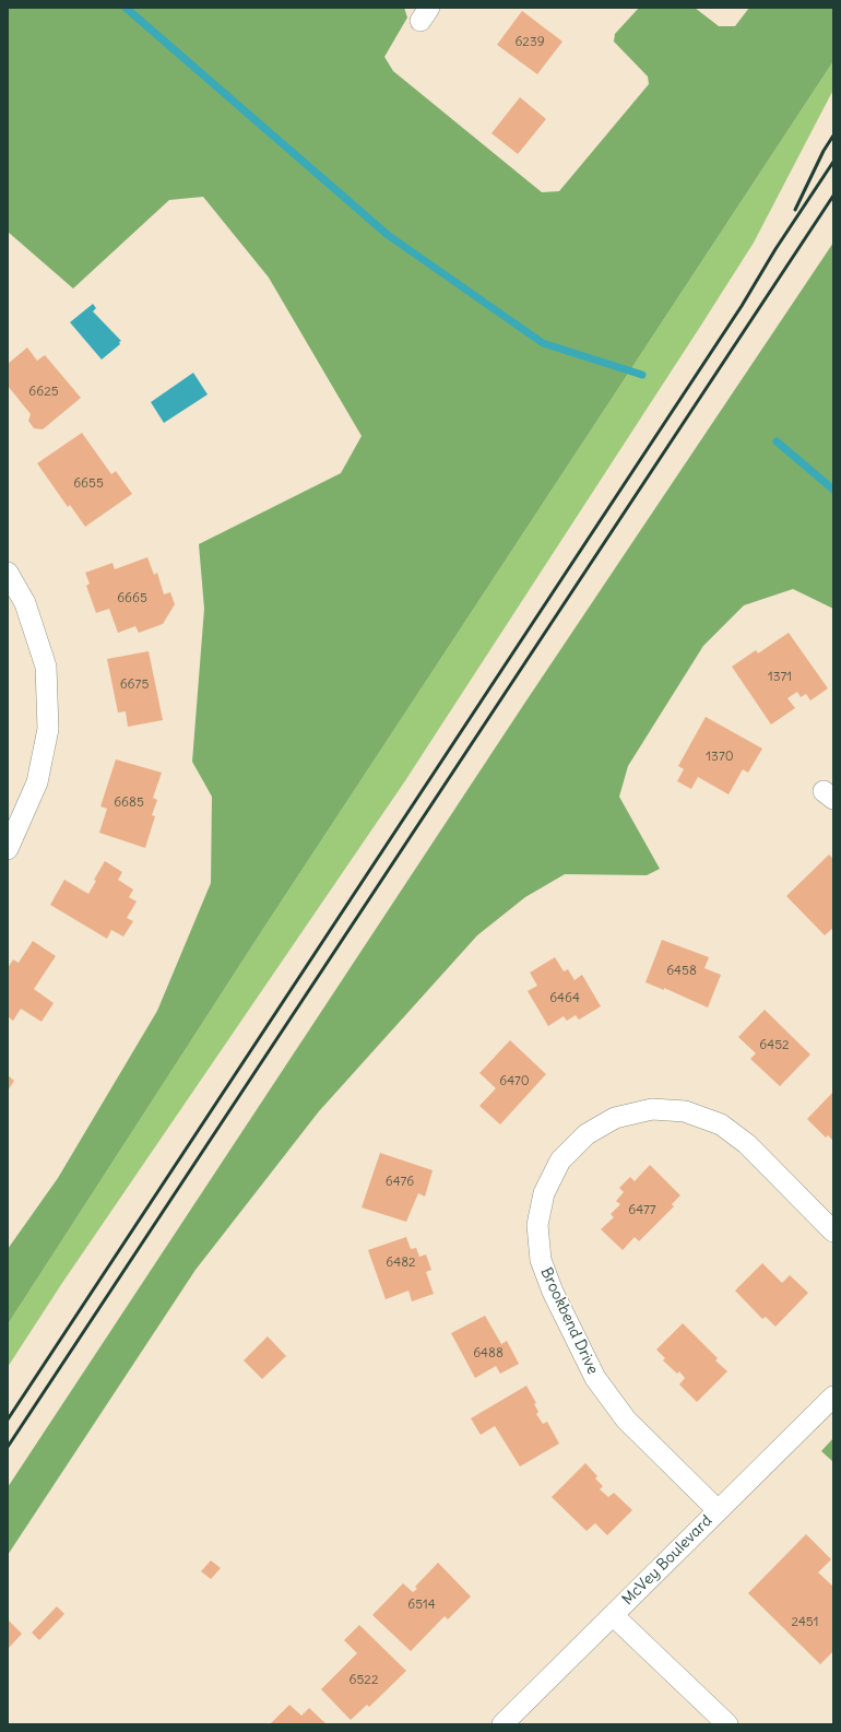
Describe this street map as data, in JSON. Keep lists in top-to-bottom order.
{
  "streets": {
    "street": ["Brookbend Drive", "McVey Boulevard"]
  },
  "crossings": [
    ["Brookbend Drive", "McVey Boulevard"]
  ],
  "house_numbers": [
    "6239",
    "6625",
    "6655",
    "6665",
    "1371",
    "6675",
    "1370",
    "6685",
    "6458",
    "6464",
    "6452",
    "6470",
    "6476",
    "6477",
    "6482",
    "6488",
    "6514",
    "2451",
    "6522"
  ]
}
